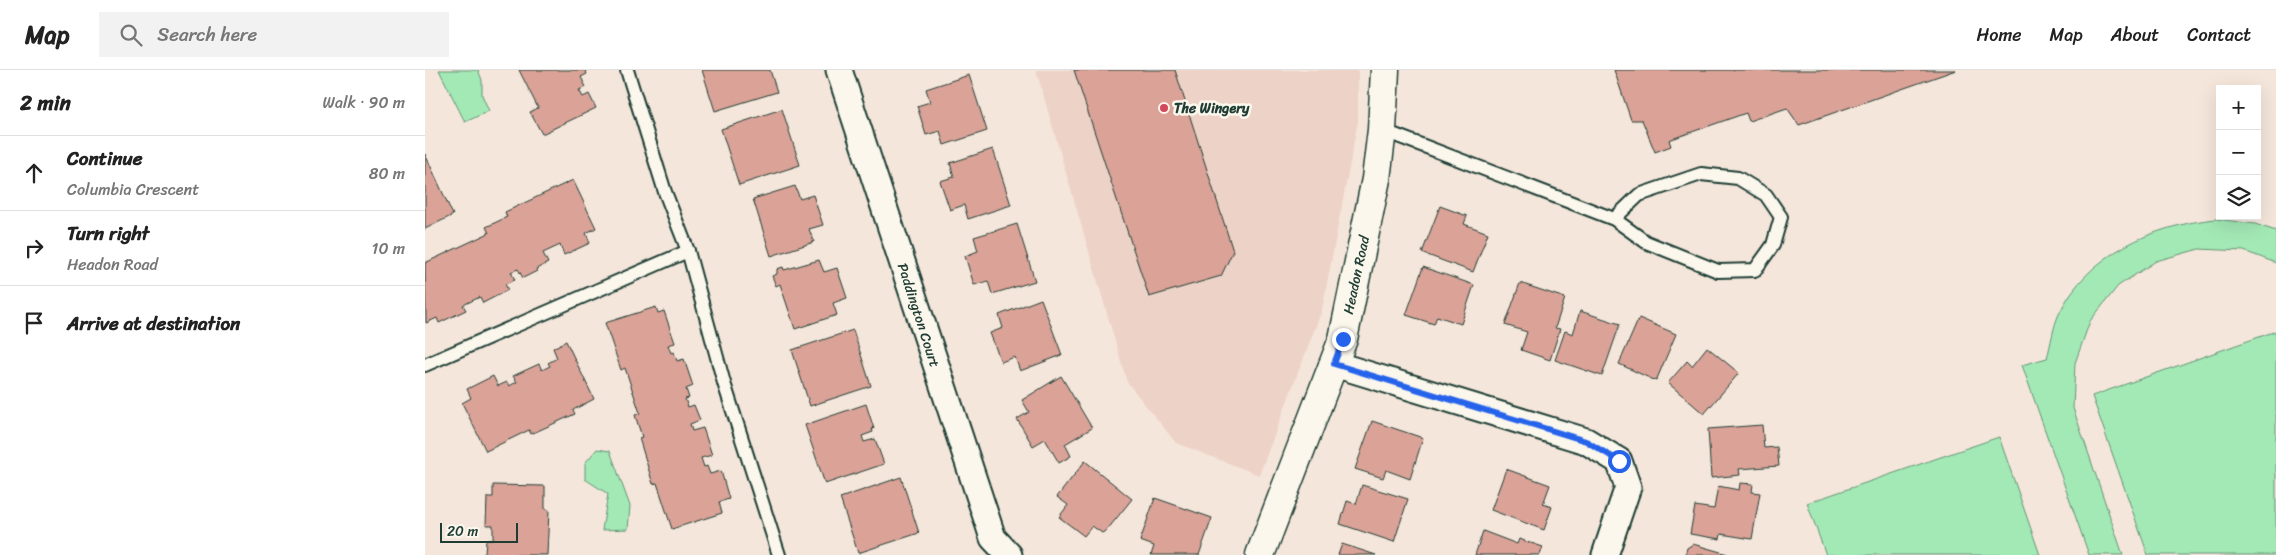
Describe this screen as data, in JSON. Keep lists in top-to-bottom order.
{
  "streets": {
    "street": ["Headon Road", "Paddington Court"]
  },
  "places": ["The Wingery"],
  "scale_bar": "20 m",
  "page": {
    "header": "Map",
    "search": "Search here",
    "nav": [
      "Home",
      "Map",
      "About",
      "Contact"
    ],
    "heading": ["2 min", "Walk · 90 m"],
    "map_buttons": ["+", "−"],
    "list": [
      ["Continue", "Columbia Crescent", "80 m"],
      ["Turn right", "Headon Road", "10 m"],
      "Arrive at destination"
    ],
    "scale": "20 m"
  }
}
